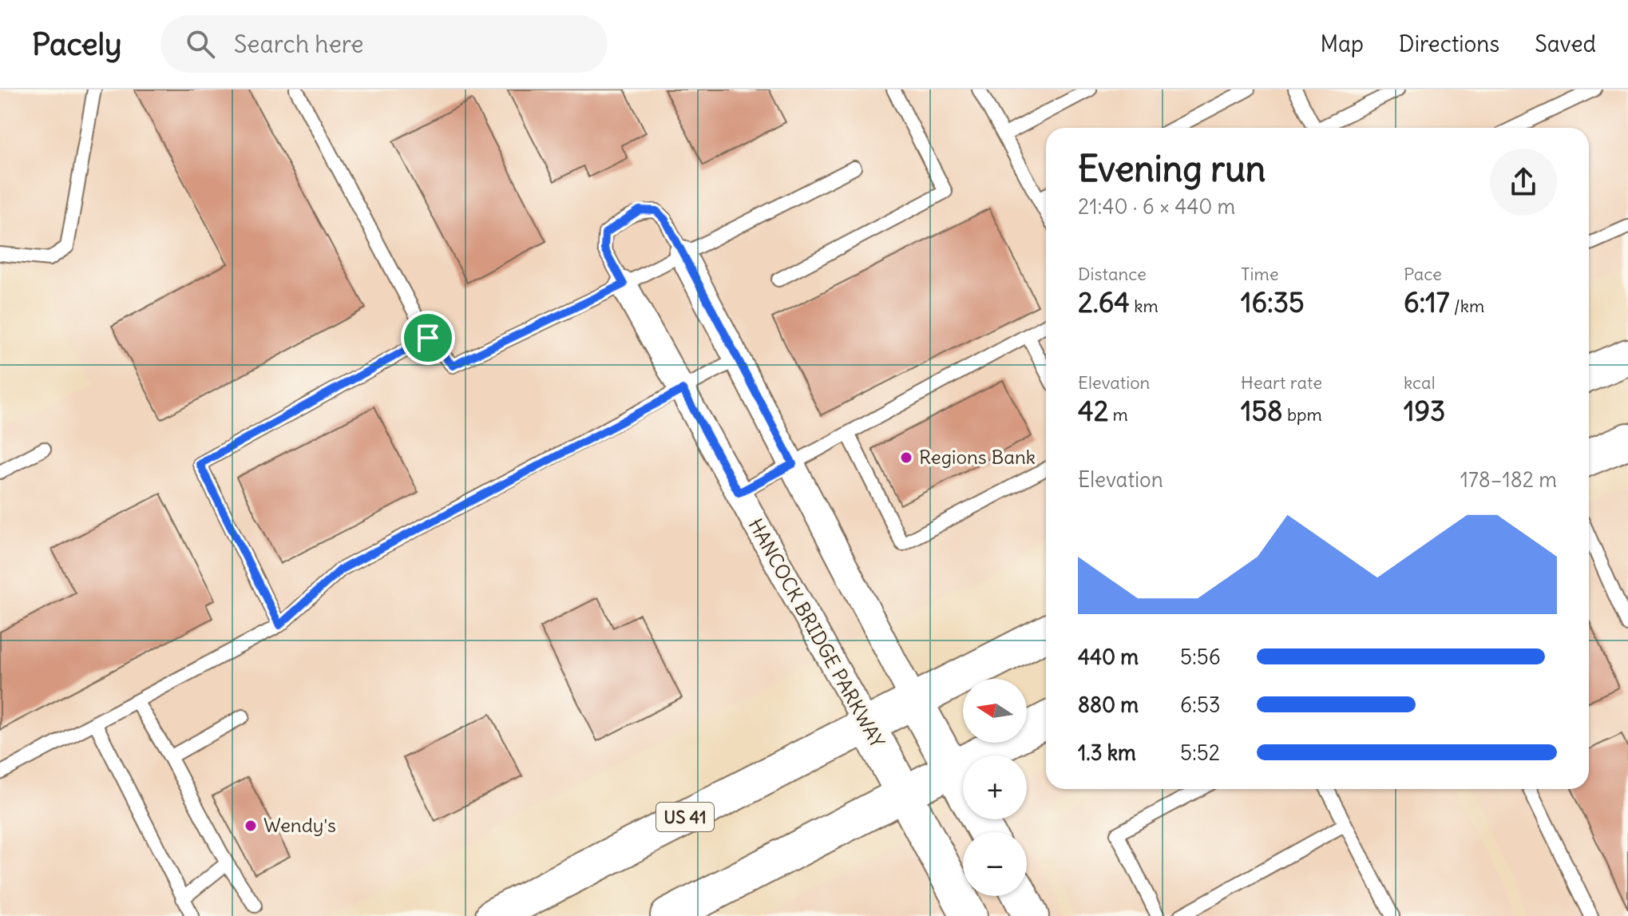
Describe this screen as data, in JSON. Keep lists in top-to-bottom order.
{
  "streets": {
    "main road": ["HANCOCK BRIDGE PARKWAY", "US 41"]
  },
  "crossings": [
    ["HANCOCK BRIDGE PARKWAY", "US 41"]
  ],
  "places": ["Regions Bank", "Wendy's"],
  "north": "left",
  "page": {
    "header": "Pacely",
    "search": "Search here",
    "nav": ["Map", "Directions", "Saved"],
    "heading": ["Evening run", "21:40 · 6 × 440 m"],
    "stats": [
      ["Distance", "2.64 km"],
      ["Time", "16:35"],
      ["Pace", "6:17 /km"],
      ["Elevation", "42 m"],
      ["Heart rate", "158 bpm"],
      ["kcal", "193"]
    ],
    "chart": ["Elevation", "178–182 m"],
    "list": [
      {
        "name": "440 m",
        "note": "5:56"
      },
      {
        "name": "880 m",
        "note": "6:53"
      },
      {
        "name": "1.3 km",
        "note": "5:52"
      }
    ],
    "map_buttons": ["+", "−"]
  }
}
